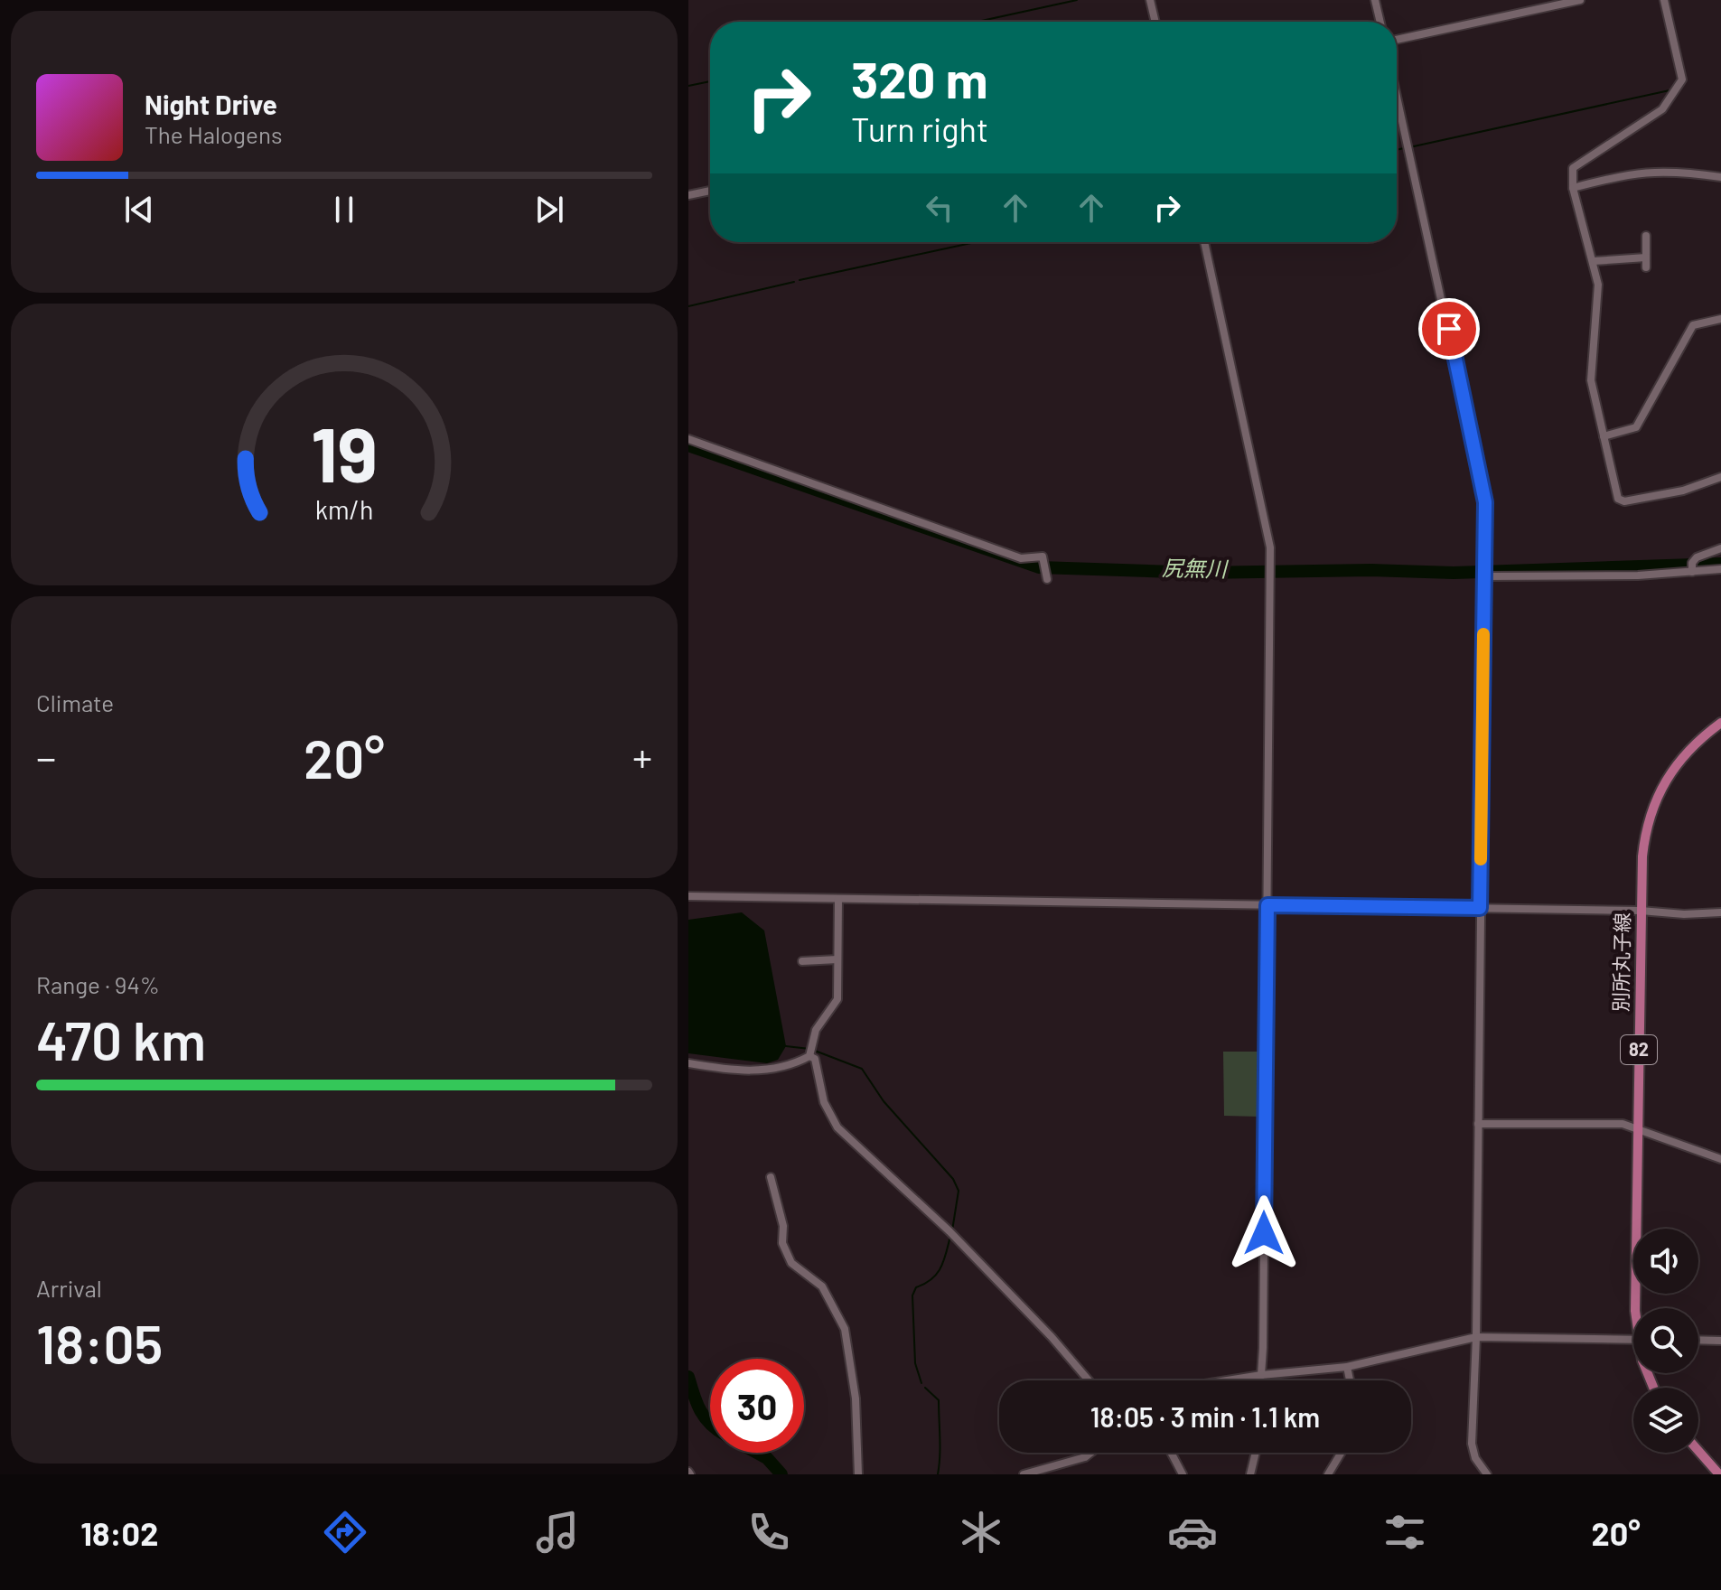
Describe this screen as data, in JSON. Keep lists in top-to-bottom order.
{
  "streets": {
    "main road": ["別所丸子線", "82"]
  },
  "water": ["尻無川"],
  "page": {
    "turn": ["320 m", "Turn right"],
    "song": ["Night Drive", "The Halogens"],
    "tile": [
      "Climate",
      ["Range · 94%", "470 km"],
      ["Arrival", "18:05"]
    ],
    "heat": ["−", "20°", "+"],
    "limit": "30",
    "trip": "18:05 · 3 min · 1.1 km",
    "tabs": ["18:02", "20°"],
    "gauge": ["19", "km/h"]
  }
}
